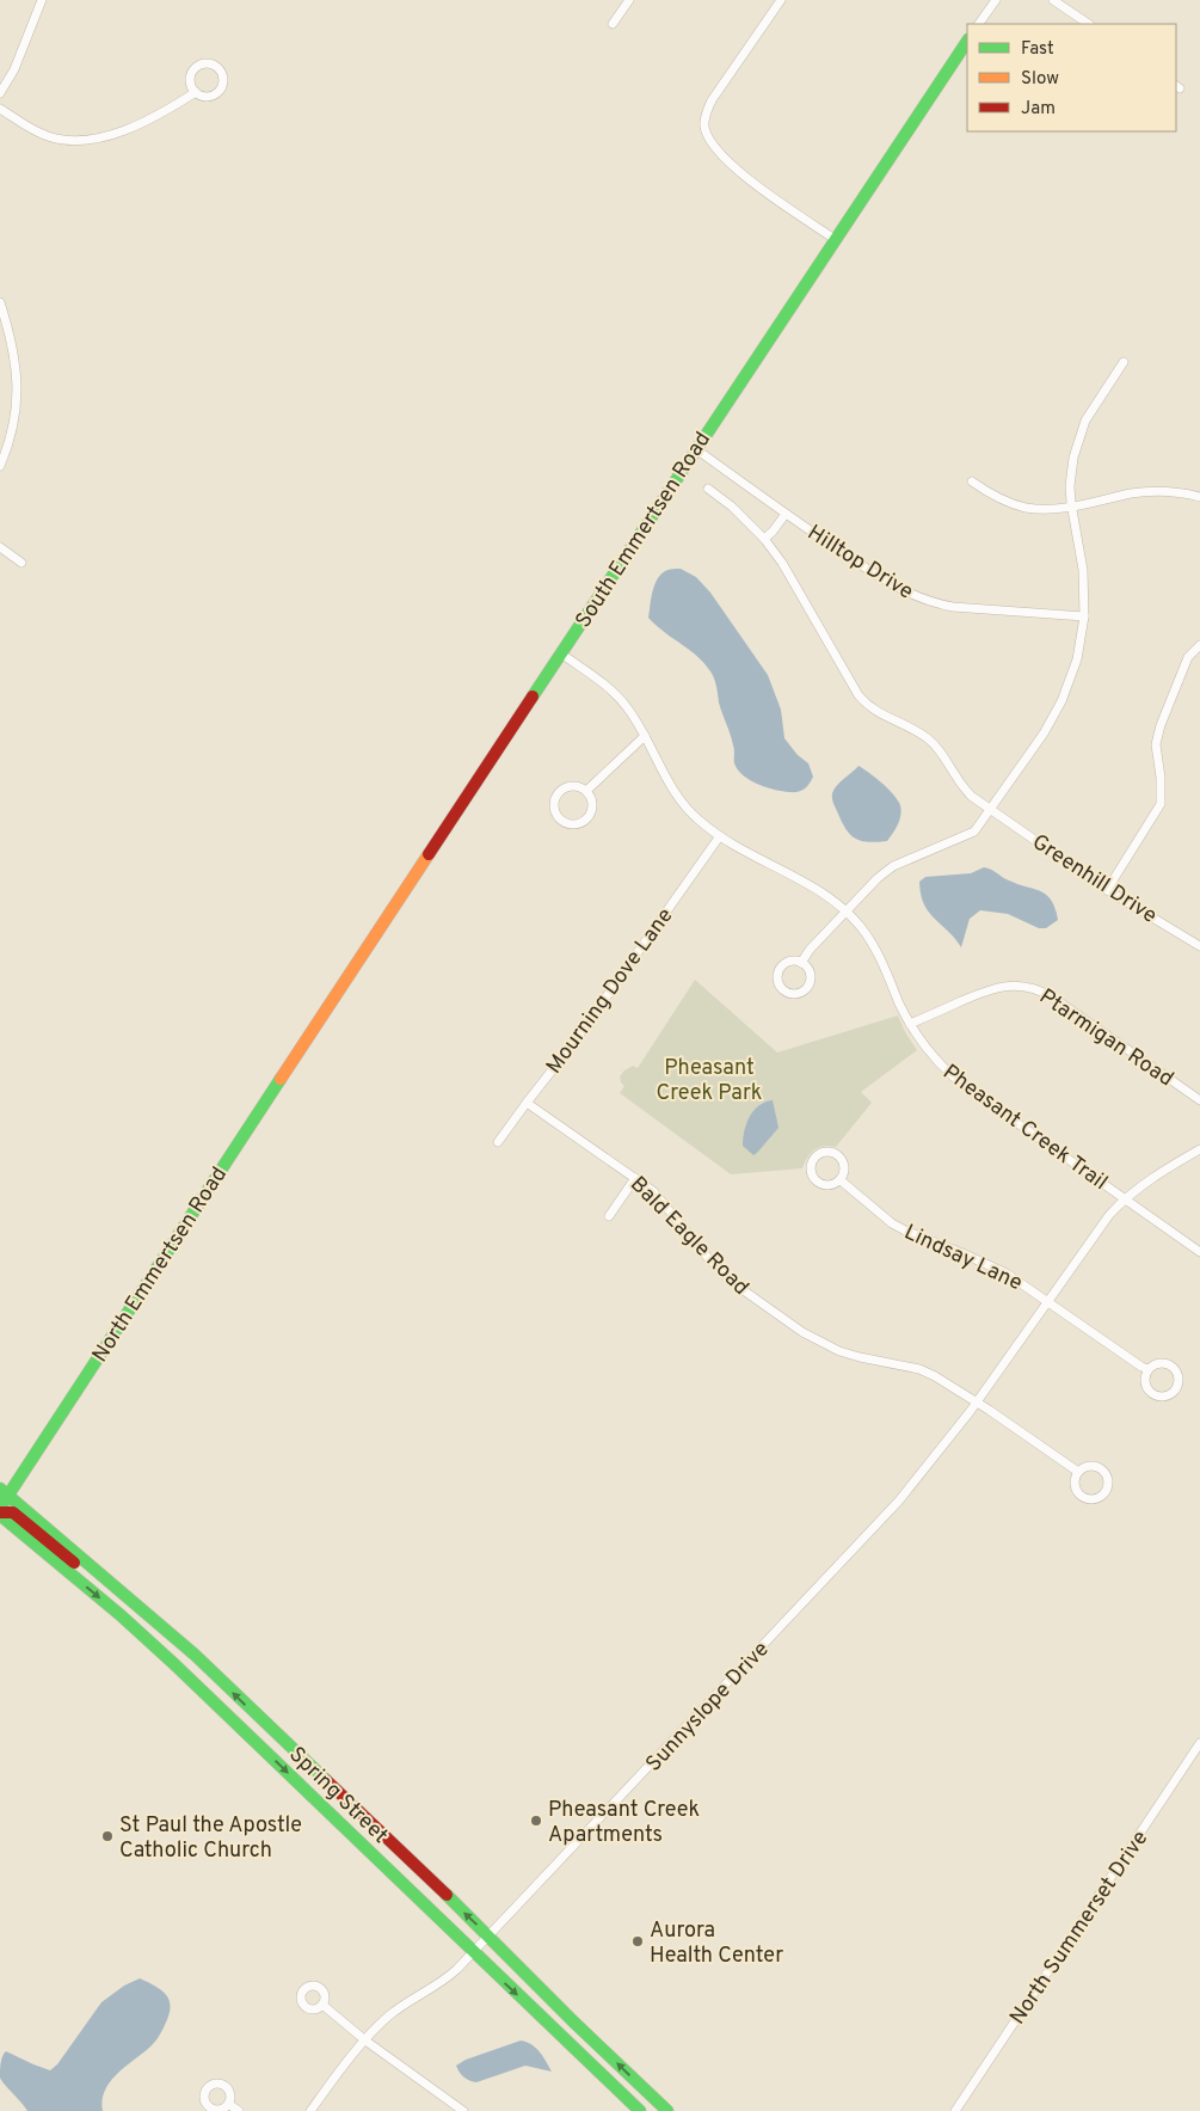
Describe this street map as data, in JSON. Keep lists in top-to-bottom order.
{
  "streets": {
    "main road": ["South Emmertsen Road", "North Emmertsen Road", "Spring Street"],
    "street": [
      "Hilltop Drive",
      "Greenhill Drive",
      "Mourning Dove Lane",
      "Ptarmigan Road",
      "Pheasant Creek Trail",
      "Bald Eagle Road",
      "Lindsay Lane",
      "Sunnyslope Drive",
      "North Summerset Drive"
    ]
  },
  "crossings": [
    ["South Emmertsen Road", "Hilltop Drive"],
    ["South Emmertsen Road", "Pheasant Creek Trail"],
    ["South Emmertsen Road", "North Emmertsen Road"],
    ["Mourning Dove Lane", "Pheasant Creek Trail"],
    ["Mourning Dove Lane", "Bald Eagle Road"],
    ["Ptarmigan Road", "Pheasant Creek Trail"],
    ["Pheasant Creek Trail", "Sunnyslope Drive"],
    ["Bald Eagle Road", "Sunnyslope Drive"],
    ["Lindsay Lane", "Sunnyslope Drive"],
    ["North Emmertsen Road", "Spring Street"],
    ["Sunnyslope Drive", "Spring Street"]
  ],
  "parks": ["Pheasant Creek Park"],
  "places": ["Pheasant Creek Apartments", "St Paul the Apostle Catholic Church", "Aurora Health Center"],
  "legend": ["Fast", "Slow", "Jam"]
}
